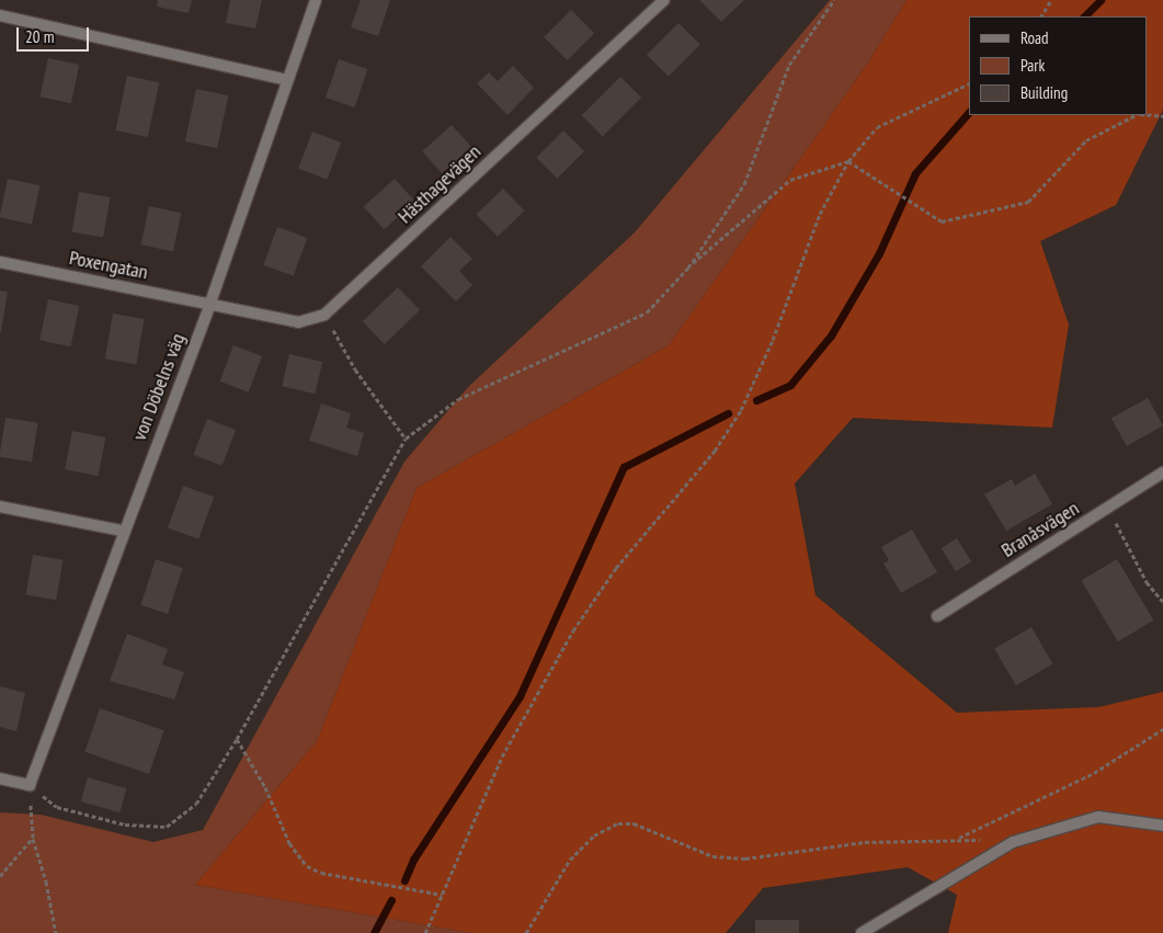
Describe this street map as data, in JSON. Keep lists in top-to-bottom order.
{
  "streets": {
    "street": [
      "Hästhagevägen",
      "Poxengatan",
      "von Döbelns väg",
      "Branåsvägen"
    ]
  },
  "crossings": [
    ["Hästhagevägen", "Poxengatan"],
    ["Hästhagevägen", "von Döbelns väg"],
    ["Poxengatan", "von Döbelns väg"]
  ],
  "legend": ["Road", "Park", "Building"],
  "scale_bar": "20 m"
}
